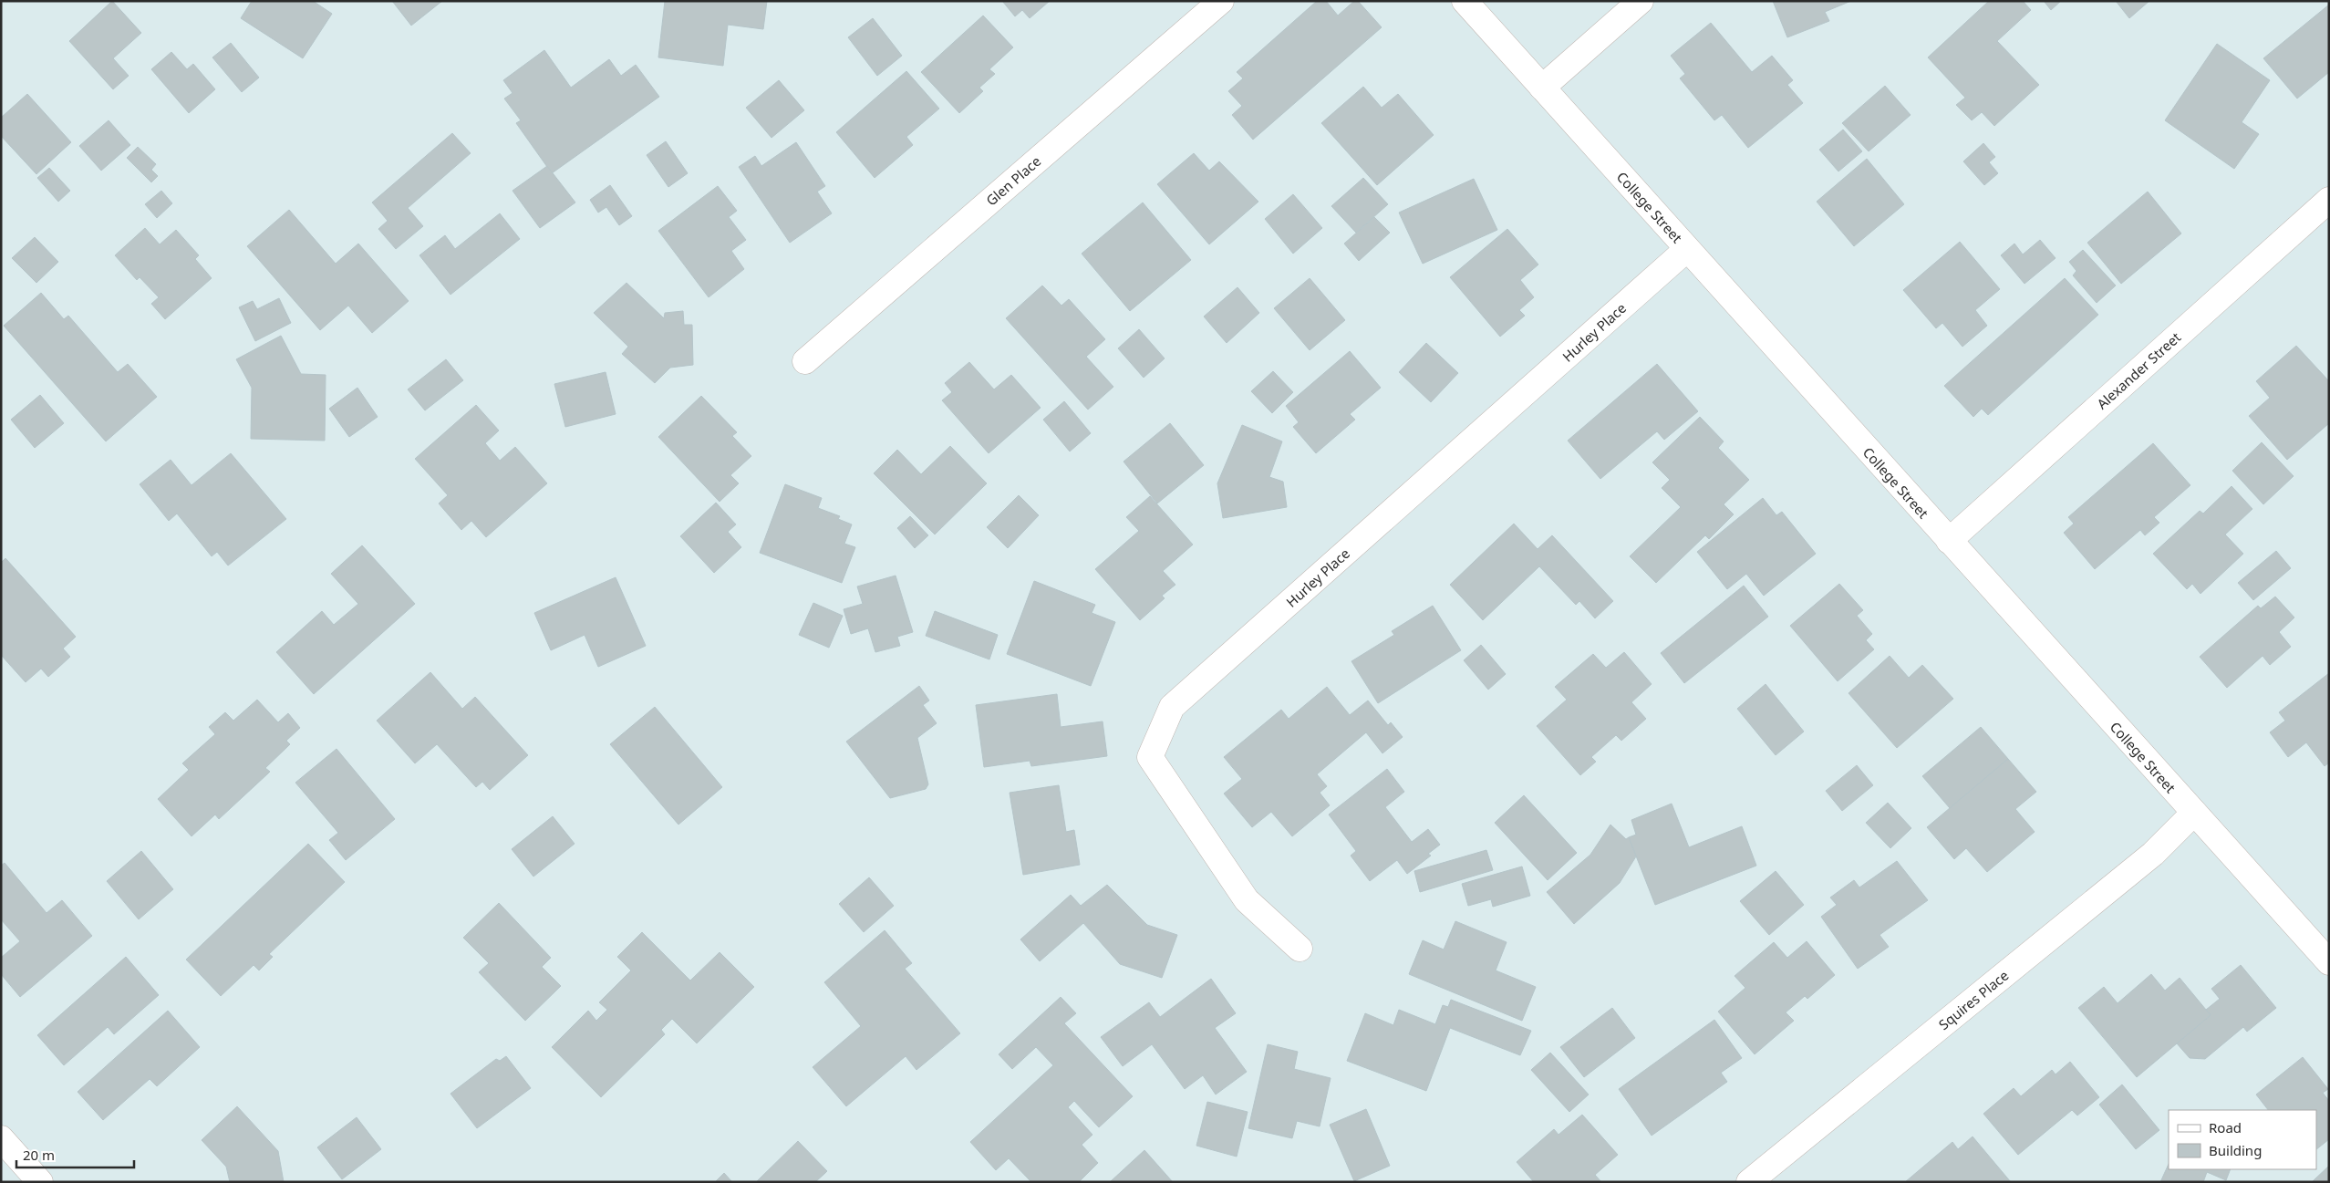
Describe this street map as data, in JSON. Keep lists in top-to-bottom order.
{
  "streets": {
    "street": [
      "Glen Place",
      "College Street",
      "Hurley Place",
      "Alexander Street",
      "Squires Place"
    ]
  },
  "crossings": [
    ["College Street", "Hurley Place"],
    ["College Street", "Alexander Street"],
    ["College Street", "Squires Place"]
  ],
  "legend": ["Road", "Building"],
  "scale_bar": "20 m"
}
